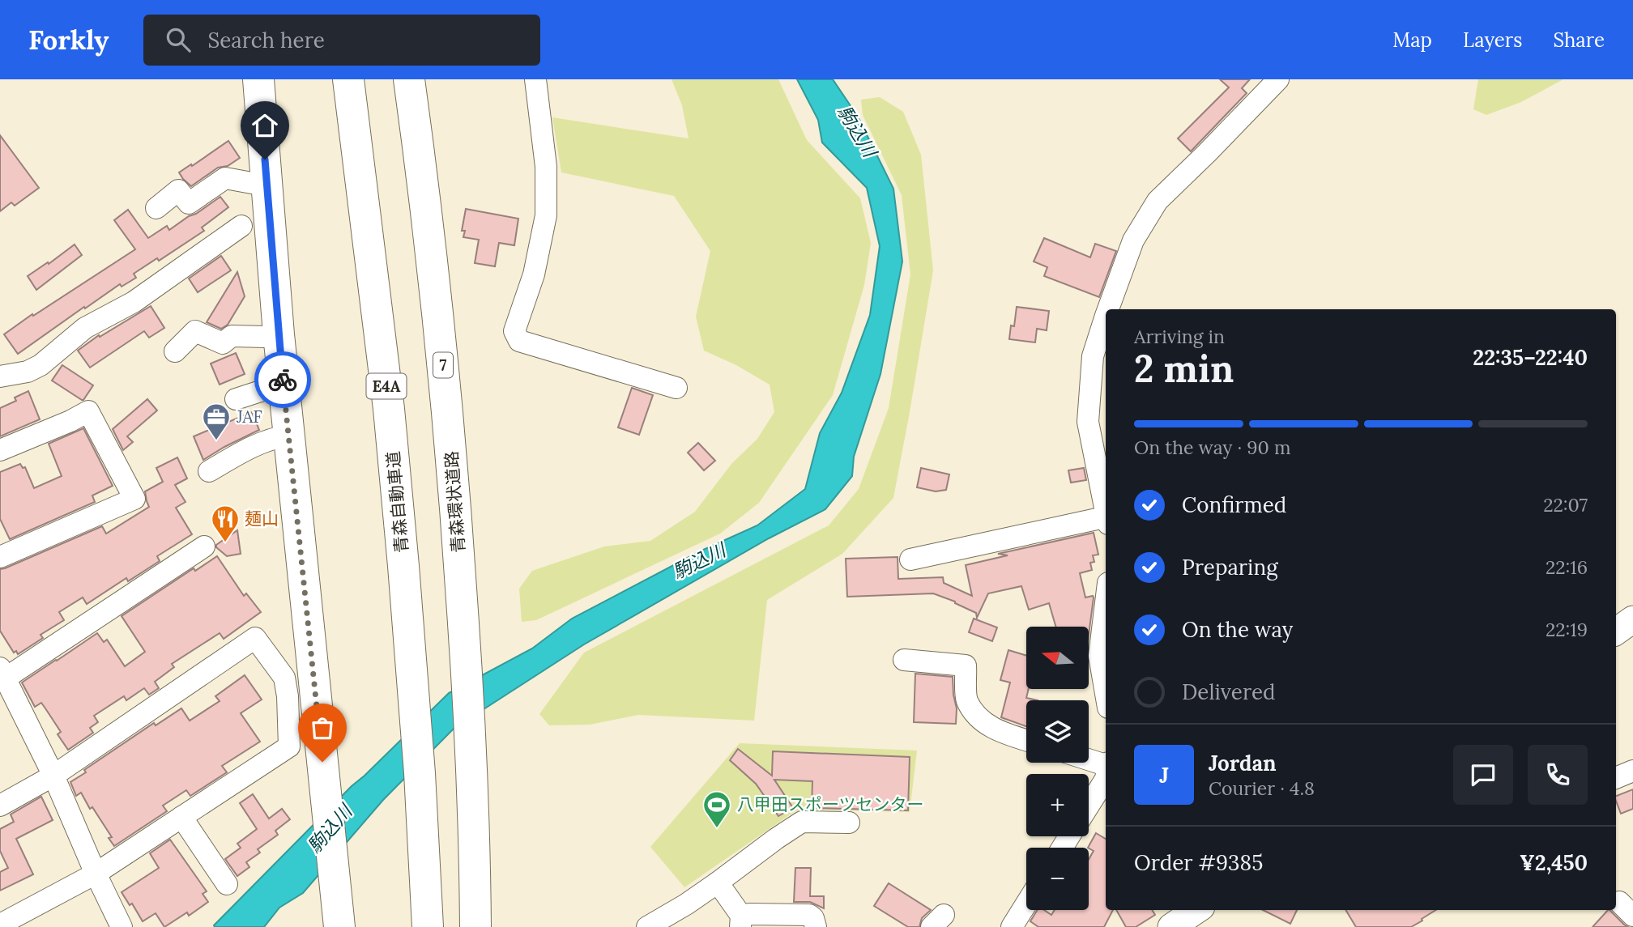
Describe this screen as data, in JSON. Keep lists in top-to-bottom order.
{
  "streets": {
    "highway": [
      "7",
      "E4A",
      "青森自動車道",
      "青森環状道路"
    ]
  },
  "water": ["駒込川"],
  "places": {
    "office": ["JAF"],
    "restaurant": ["麺山"],
    "sports": ["八甲田スポーツセンター"]
  },
  "north": "left",
  "page": {
    "header": "Forkly",
    "search": "Search here",
    "nav": ["Map", "Layers", "Share"],
    "heading": ["2 min", "Arriving in", "22:35–22:40"],
    "panel": [
      "Jordan",
      "Courier · 4.8",
      "Order #9385",
      "¥2,450"
    ],
    "bar": "On the way · 90 m",
    "list": [
      ["Confirmed", "22:07"],
      ["Preparing", "22:16"],
      ["On the way", "22:19"],
      "Delivered"
    ],
    "map_buttons": ["+", "−"],
    "round": "J"
  }
}
